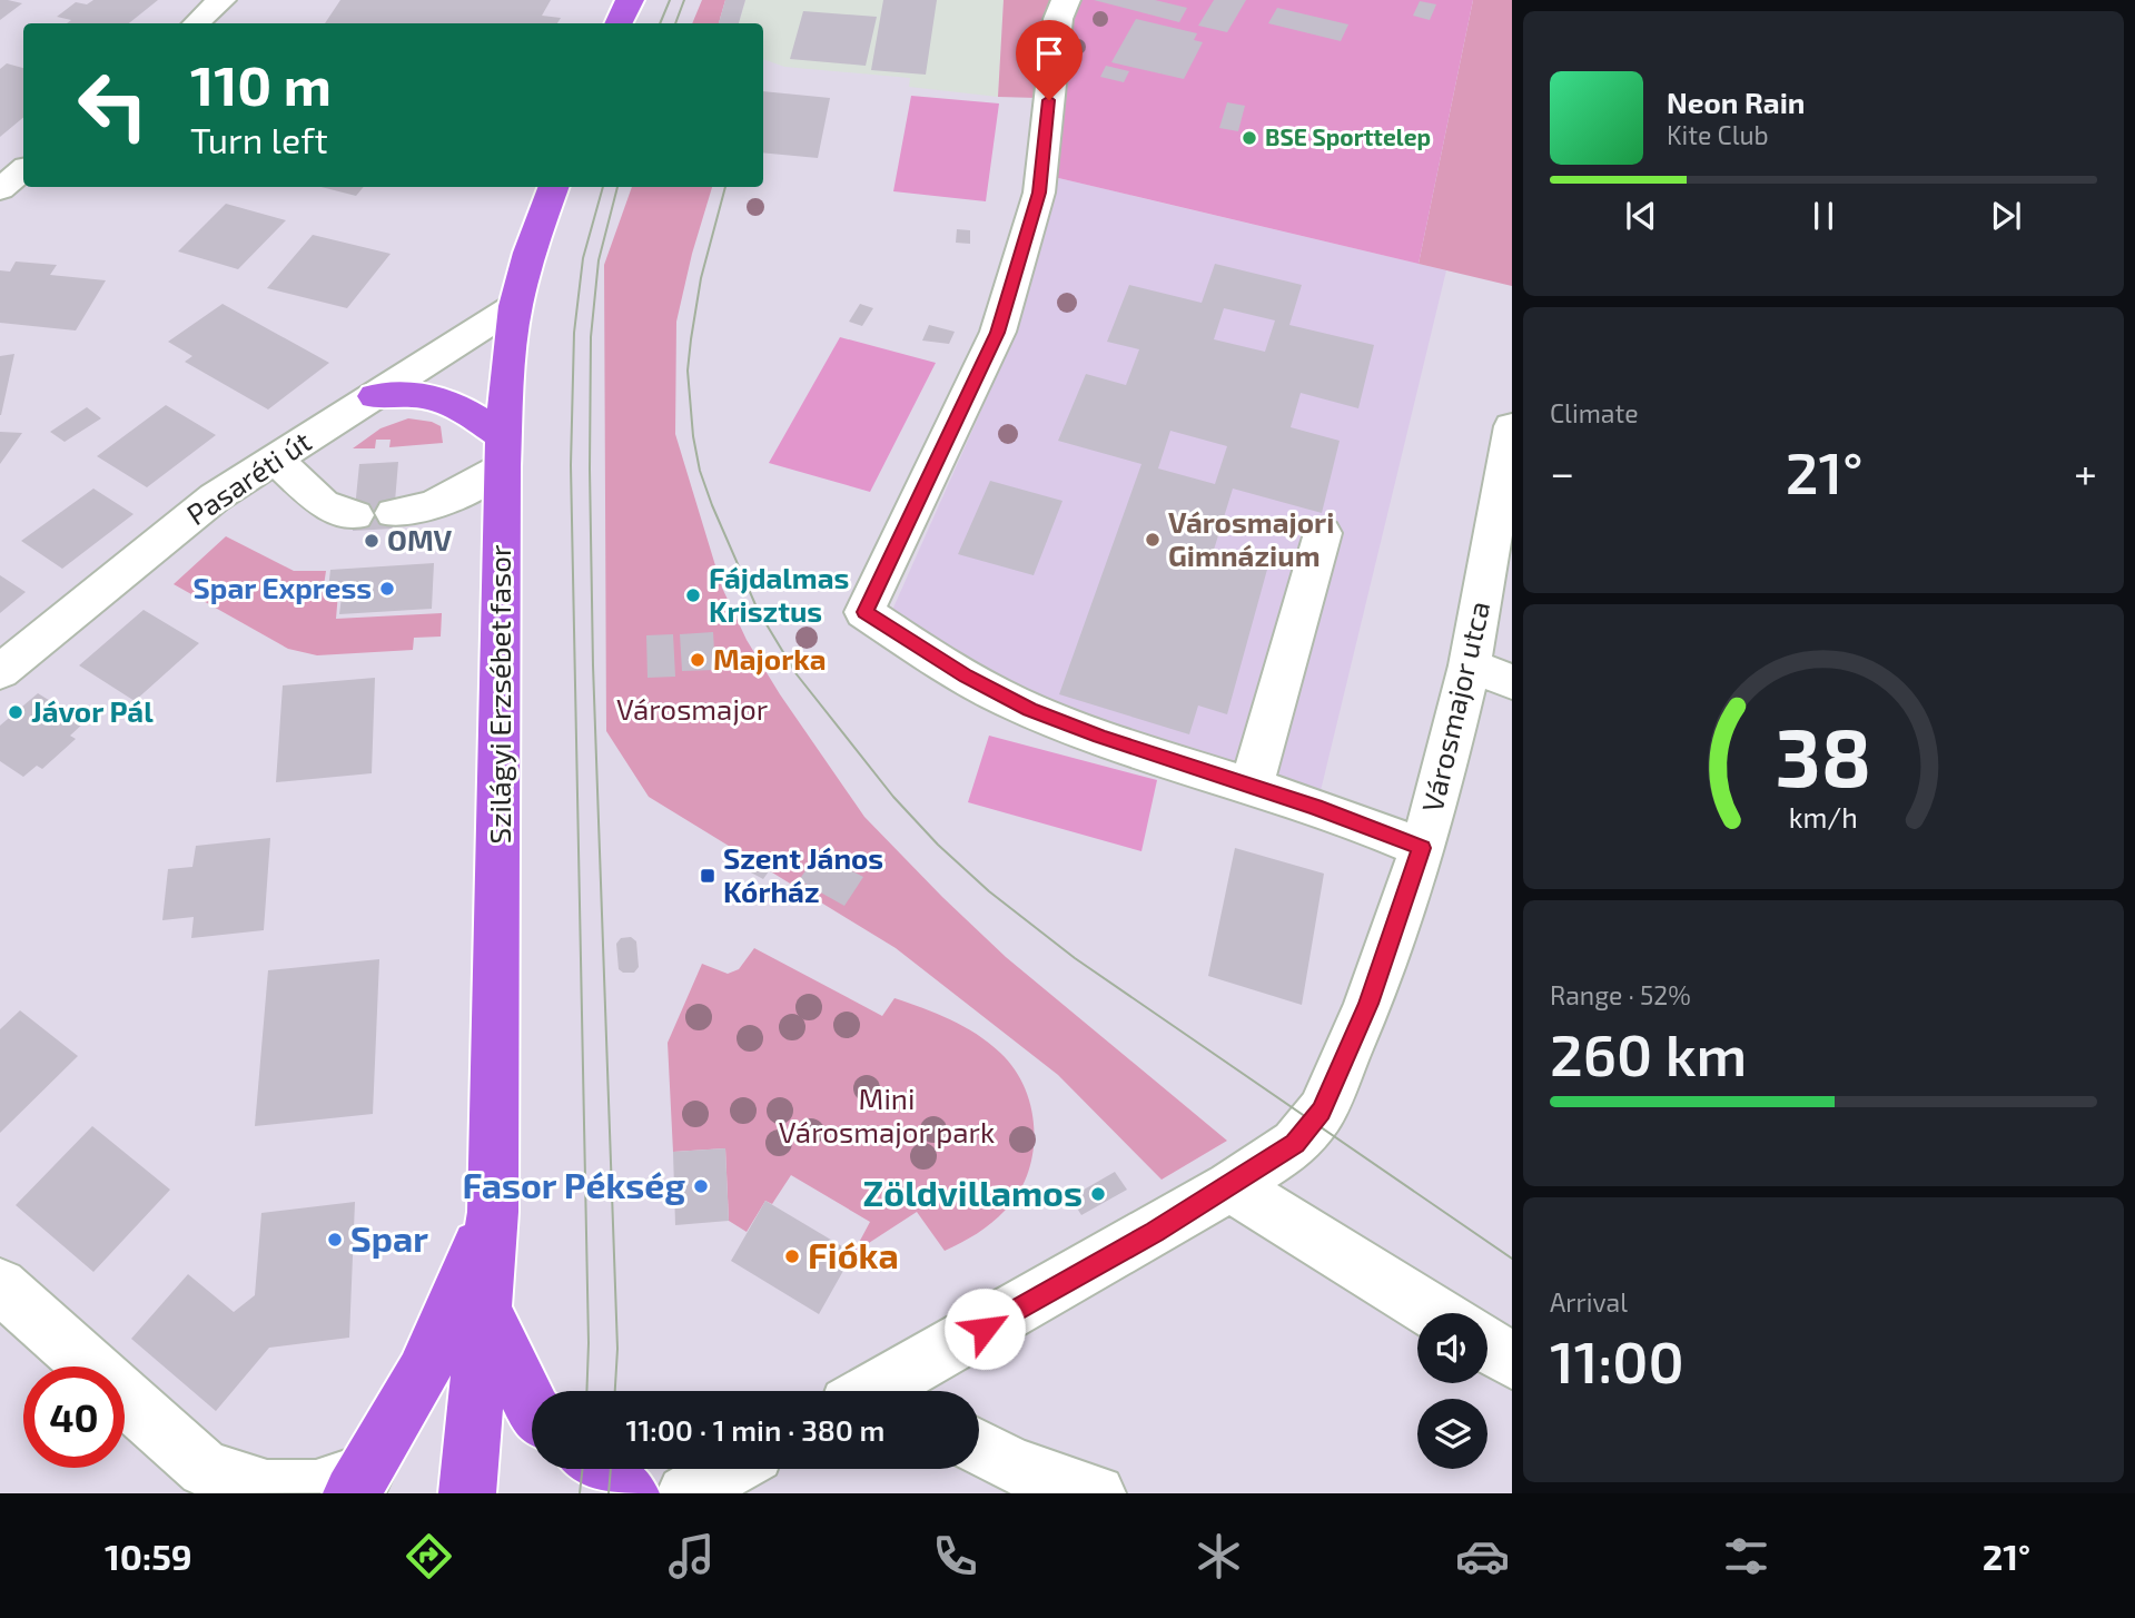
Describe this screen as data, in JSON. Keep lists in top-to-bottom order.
{
  "streets": {
    "main road": ["Szilágyi Erzsébet fasor"],
    "street": ["Pasaréti út", "Városmajor utca"]
  },
  "crossings": [
    ["Pasaréti út", "Szilágyi Erzsébet fasor"]
  ],
  "parks": ["Városmajor", "Mini Városmajor park"],
  "places": {
    "other": [
      "BSE Sporttelep",
      "Városmajori Gimnázium",
      "OMV",
      "Spar Express",
      "Fájdalmas Krisztus",
      "Majorka",
      "Jávor Pál",
      "Fasor Pékség",
      "Zöldvillamos",
      "Spar",
      "Fióka"
    ],
    "transit": ["Szent János Kórház"]
  },
  "page": {
    "turn": ["110 m", "Turn left"],
    "song": ["Neon Rain", "Kite Club"],
    "tile": [
      "Climate",
      ["Range · 52%", "260 km"],
      ["Arrival", "11:00"]
    ],
    "heat": ["−", "21°", "+"],
    "limit": "40",
    "trip": "11:00 · 1 min · 380 m",
    "tabs": ["10:59", "21°"],
    "gauge": ["38", "km/h"]
  }
}
